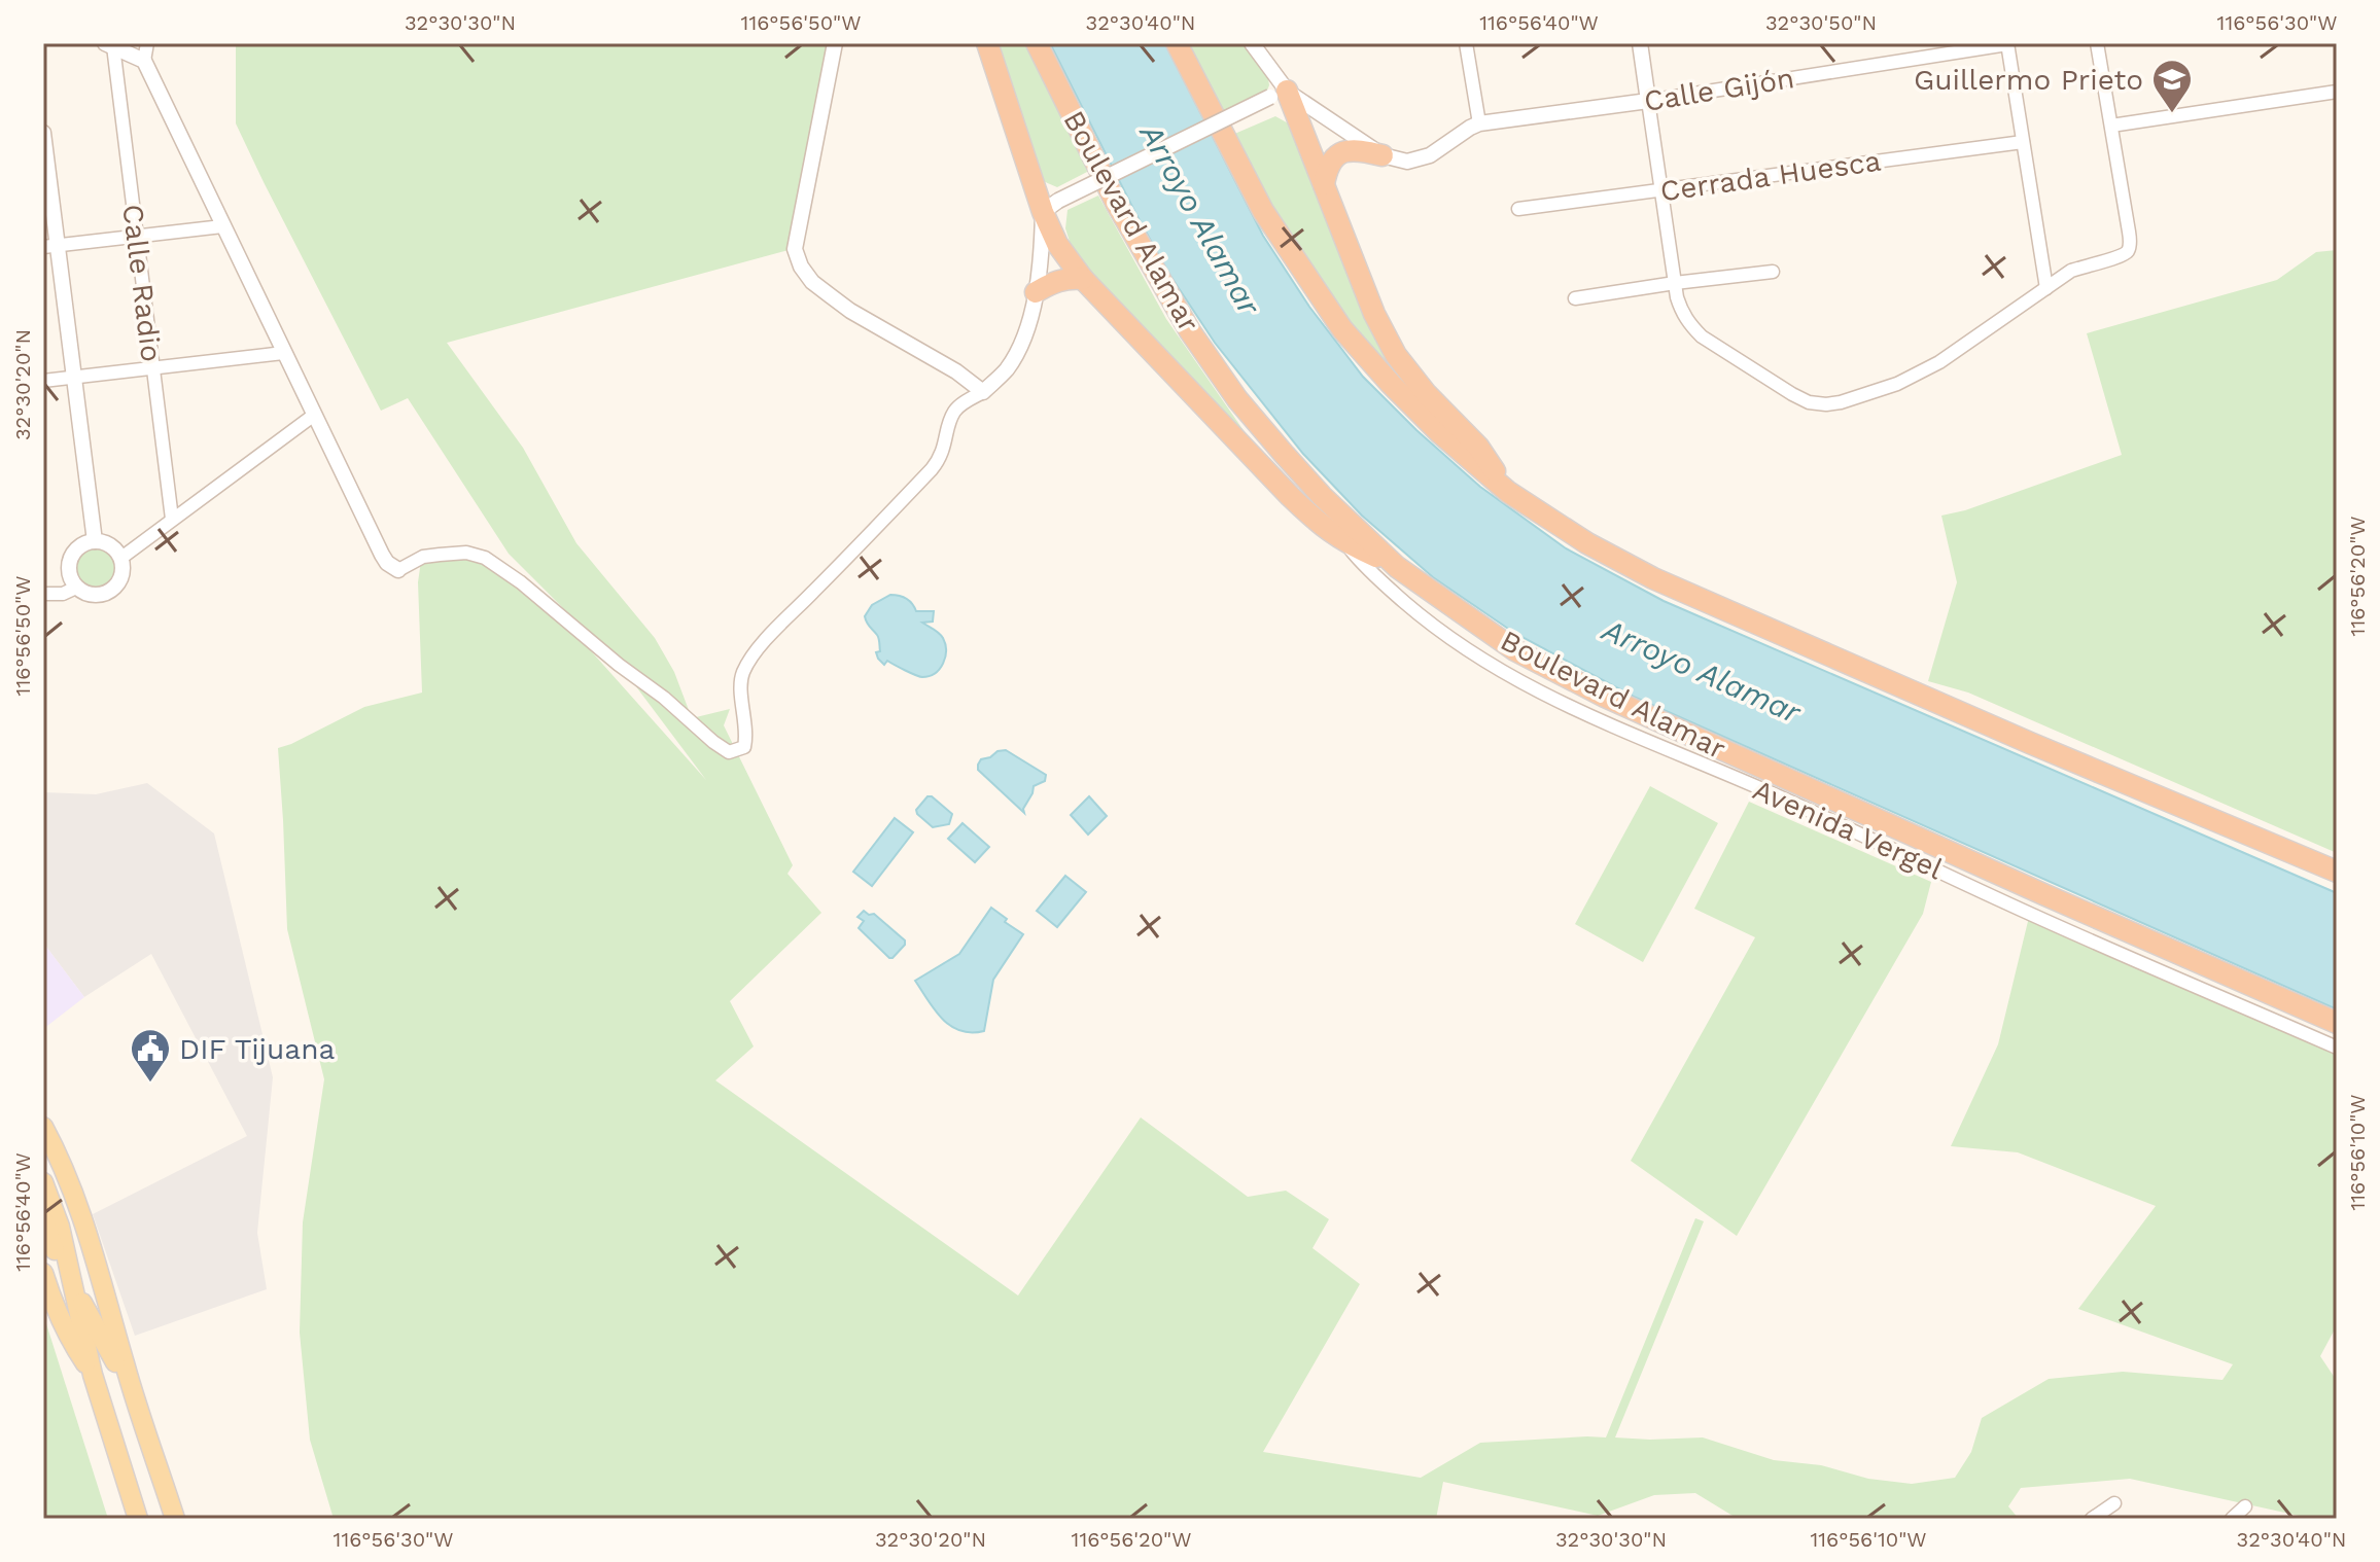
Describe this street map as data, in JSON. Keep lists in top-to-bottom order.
{
  "streets": {
    "highway": ["Boulevard Alamar"],
    "street": [
      "Calle Gijón",
      "Cerrada Huesca",
      "Calle Radio",
      "Avenida Vergel"
    ]
  },
  "water": ["Arroyo Alamar"],
  "places": {
    "school or university": ["Guillermo Prieto"],
    "public building": ["DIF Tijuana"]
  },
  "coordinates": [
    "32°30'30\"N",
    "116°56'50\"W",
    "32°30'40\"N",
    "116°56'40\"W",
    "32°30'50\"N",
    "116°56'30\"W",
    "32°30'20\"N",
    "116°56'20\"W",
    "116°56'10\"W"
  ]
}
